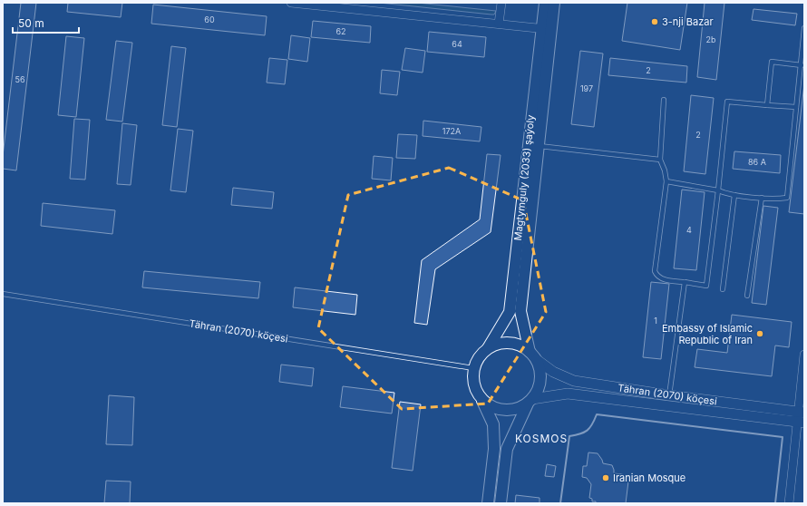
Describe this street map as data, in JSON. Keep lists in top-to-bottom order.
{
  "streets": {
    "main road": ["Magtymguly (2033) şaýoly"],
    "street": ["Tähran (2070) köçesi"]
  },
  "crossings": [
    ["Magtymguly (2033) şaýoly", "Tähran (2070) köçesi"]
  ],
  "districts": ["KOSMOS"],
  "places": ["3-nji Bazar", "Embassy of Islamic Republic of Iran", "Iranian Mosque"],
  "house_numbers": [
    "60",
    "62",
    "2b",
    "64",
    "2",
    "56",
    "197",
    "172A",
    "2",
    "86 A",
    "4",
    "1"
  ],
  "scale_bar": "50 m"
}
